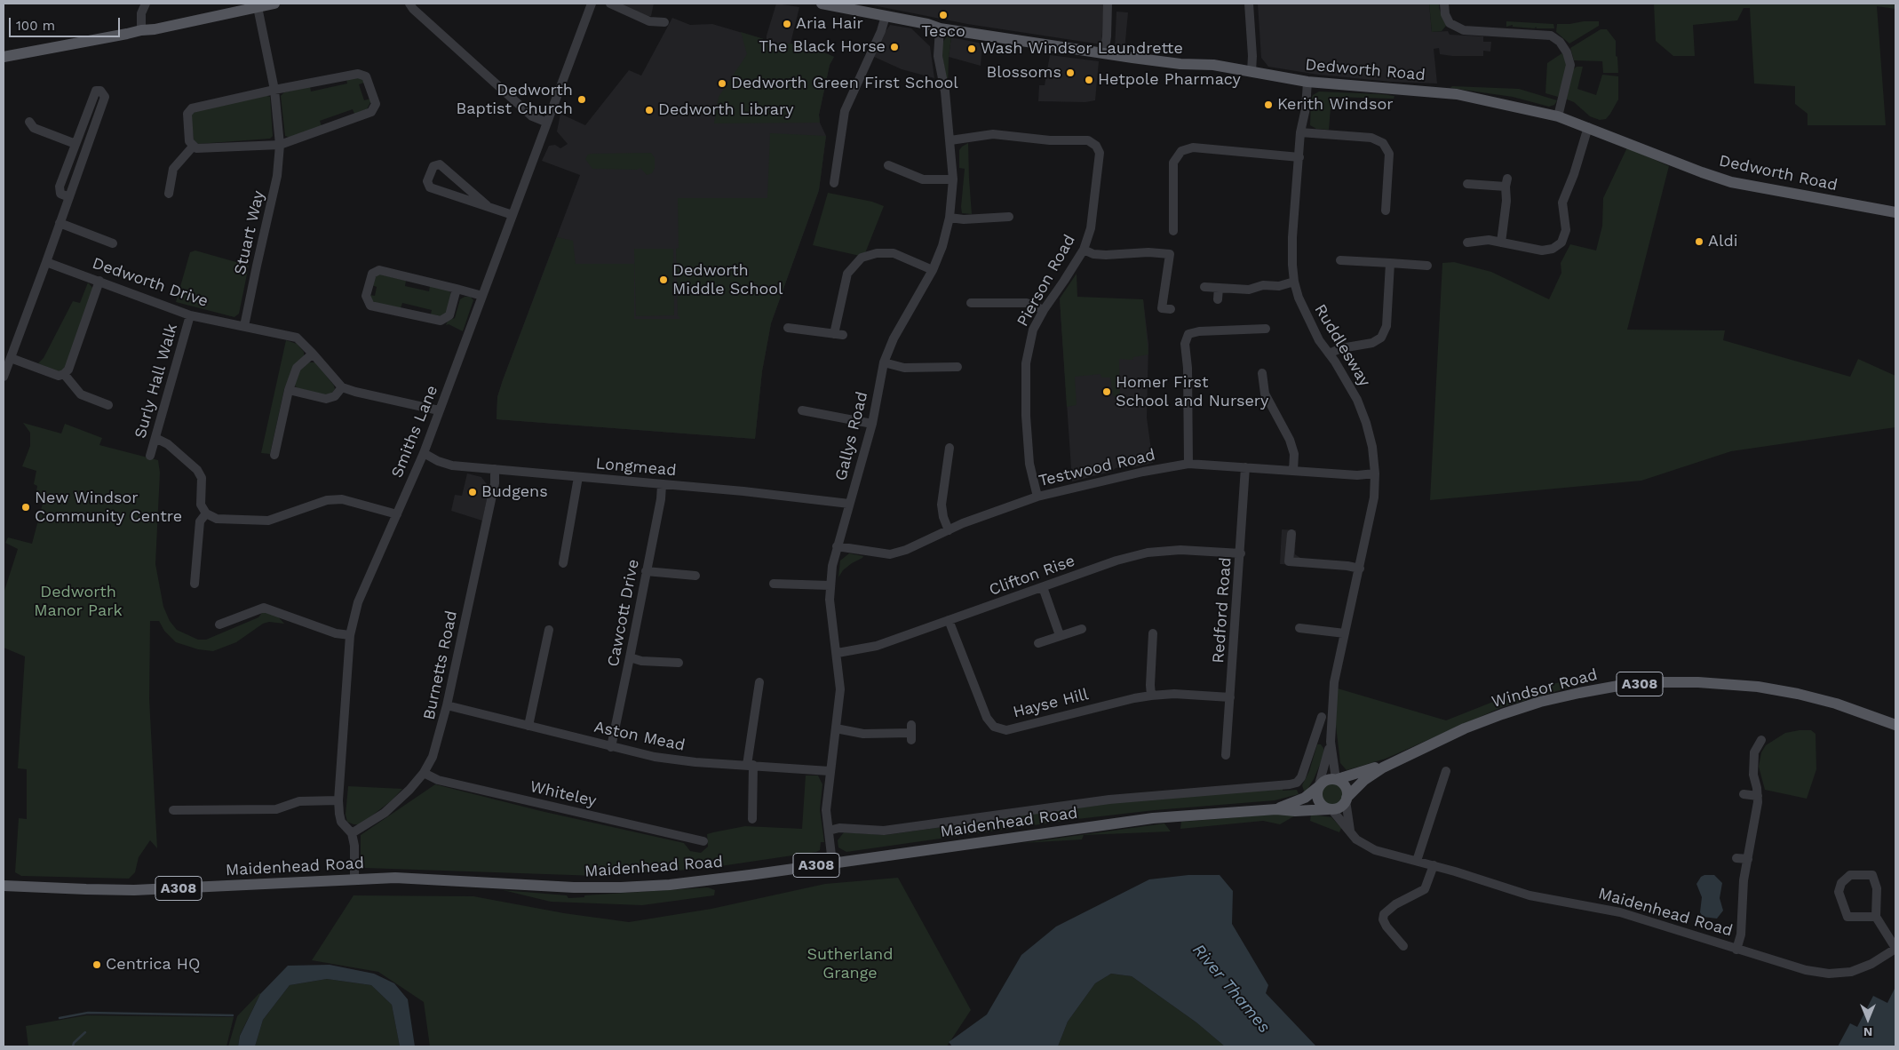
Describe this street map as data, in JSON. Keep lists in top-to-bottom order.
{
  "streets": {
    "main road": [
      "Dedworth Road",
      "A308",
      "Windsor Road",
      "Maidenhead Road"
    ],
    "street": [
      "Stuart Way",
      "Pierson Road",
      "Dedworth Drive",
      "Ruddlesway",
      "Surly Hall Walk",
      "Smiths Lane",
      "Gallys Road",
      "Longmead",
      "Testwood Road",
      "Clifton Rise",
      "Redford Road",
      "Cawcott Drive",
      "Burnetts Road",
      "Hayse Hill",
      "Aston Mead",
      "Whiteley"
    ]
  },
  "crossings": [
    ["Dedworth Road", "Ruddlesway"],
    ["Dedworth Road", "Gallys Road"],
    ["Stuart Way", "Dedworth Drive"],
    ["Pierson Road", "Gallys Road"],
    ["Pierson Road", "Testwood Road"],
    ["Dedworth Drive", "Surly Hall Walk"],
    ["Ruddlesway", "Testwood Road"],
    ["Ruddlesway", "Windsor Road"],
    ["Ruddlesway", "Maidenhead Road"],
    ["Smiths Lane", "Longmead"],
    ["Smiths Lane", "Burnetts Road"],
    ["Smiths Lane", "Maidenhead Road"],
    ["Gallys Road", "Longmead"],
    ["Gallys Road", "Testwood Road"],
    ["Gallys Road", "Clifton Rise"],
    ["Gallys Road", "Aston Mead"],
    ["Gallys Road", "Maidenhead Road"],
    ["Longmead", "Cawcott Drive"],
    ["Longmead", "Burnetts Road"],
    ["Testwood Road", "Redford Road"],
    ["Clifton Rise", "Redford Road"],
    ["Clifton Rise", "Hayse Hill"],
    ["Redford Road", "Hayse Hill"],
    ["Cawcott Drive", "Aston Mead"],
    ["Burnetts Road", "Aston Mead"],
    ["Burnetts Road", "Whiteley"],
    ["Windsor Road", "Maidenhead Road"]
  ],
  "water": ["River Thames"],
  "parks": ["Dedworth Manor Park", "Sutherland Grange"],
  "places": [
    "Tesco",
    "Aria Hair",
    "The Black Horse",
    "Wash Windsor Laundrette",
    "Blossoms",
    "Hetpole Pharmacy",
    "Dedworth Green First School",
    "Dedworth Baptist Church",
    "Kerith Windsor",
    "Dedworth Library",
    "Aldi",
    "Dedworth Middle School",
    "Homer First School and Nursery",
    "Budgens",
    "New Windsor Community Centre",
    "Centrica HQ"
  ],
  "scale_bar": "100 m",
  "north": "bottom"
}
